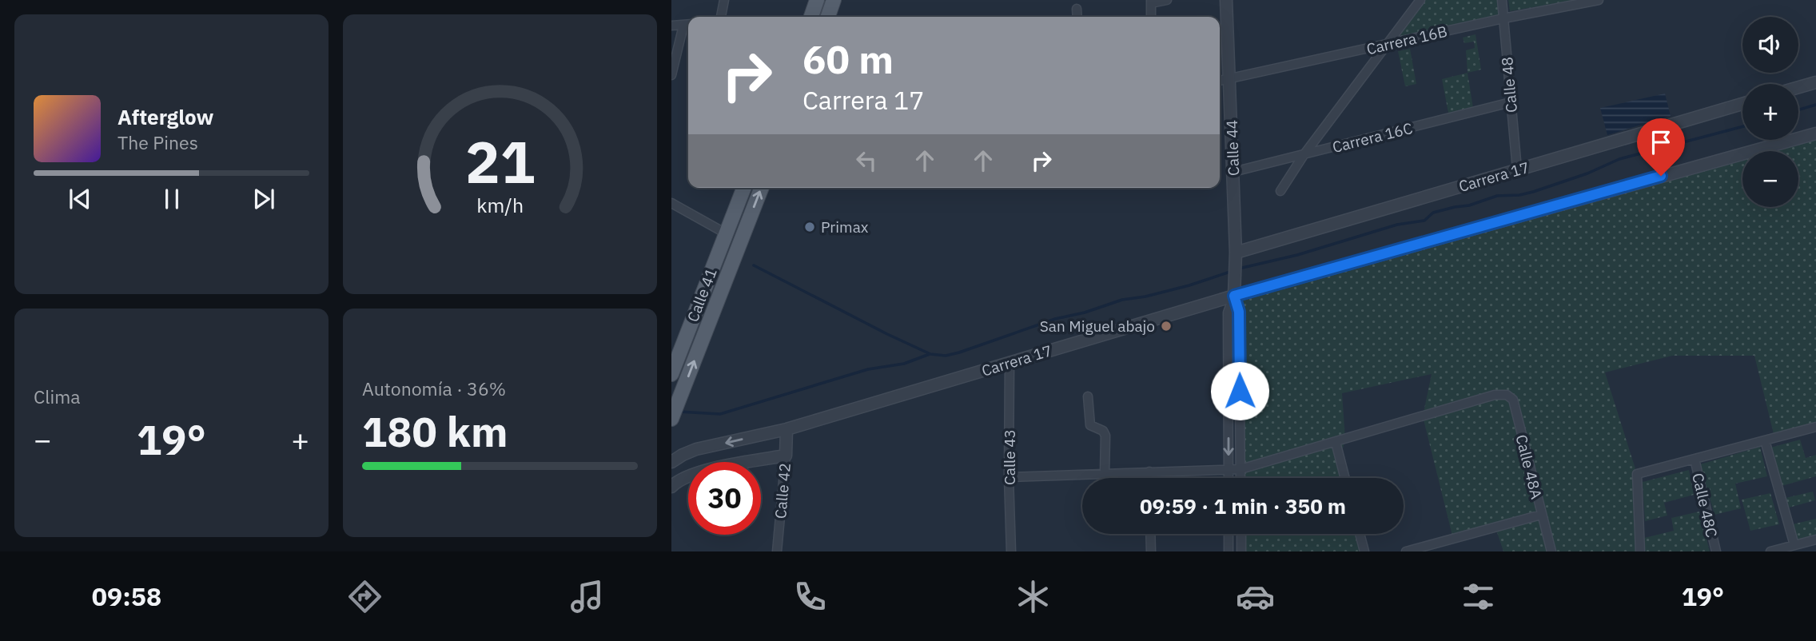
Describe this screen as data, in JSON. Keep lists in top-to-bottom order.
{
  "streets": {
    "main road": ["Calle 41"],
    "street": [
      "Carrera 16B",
      "Calle 48",
      "Carrera 16C",
      "Calle 44",
      "Carrera 17",
      "Calle 43",
      "Calle 48A",
      "Calle 42",
      "Calle 48C"
    ]
  },
  "crossings": [
    ["Carrera 16B", "Calle 48"],
    ["Carrera 16B", "Calle 44"],
    ["Calle 48", "Carrera 16C"],
    ["Calle 48", "Carrera 17"],
    ["Carrera 16C", "Calle 44"],
    ["Calle 44", "Carrera 17"],
    ["Carrera 17", "Calle 43"],
    ["Carrera 17", "Calle 42"]
  ],
  "places": ["Primax", "San Miguel abajo"],
  "page": {
    "map_buttons": ["+", "−"],
    "turn": ["60 m", "Carrera 17"],
    "song": ["Afterglow", "The Pines"],
    "tile": [
      "Clima",
      ["Autonomía · 36%", "180 km"]
    ],
    "heat": ["−", "19°", "+"],
    "limit": "30",
    "trip": "09:59 · 1 min · 350 m",
    "tabs": ["09:58", "19°"],
    "gauge": ["21", "km/h"]
  }
}
